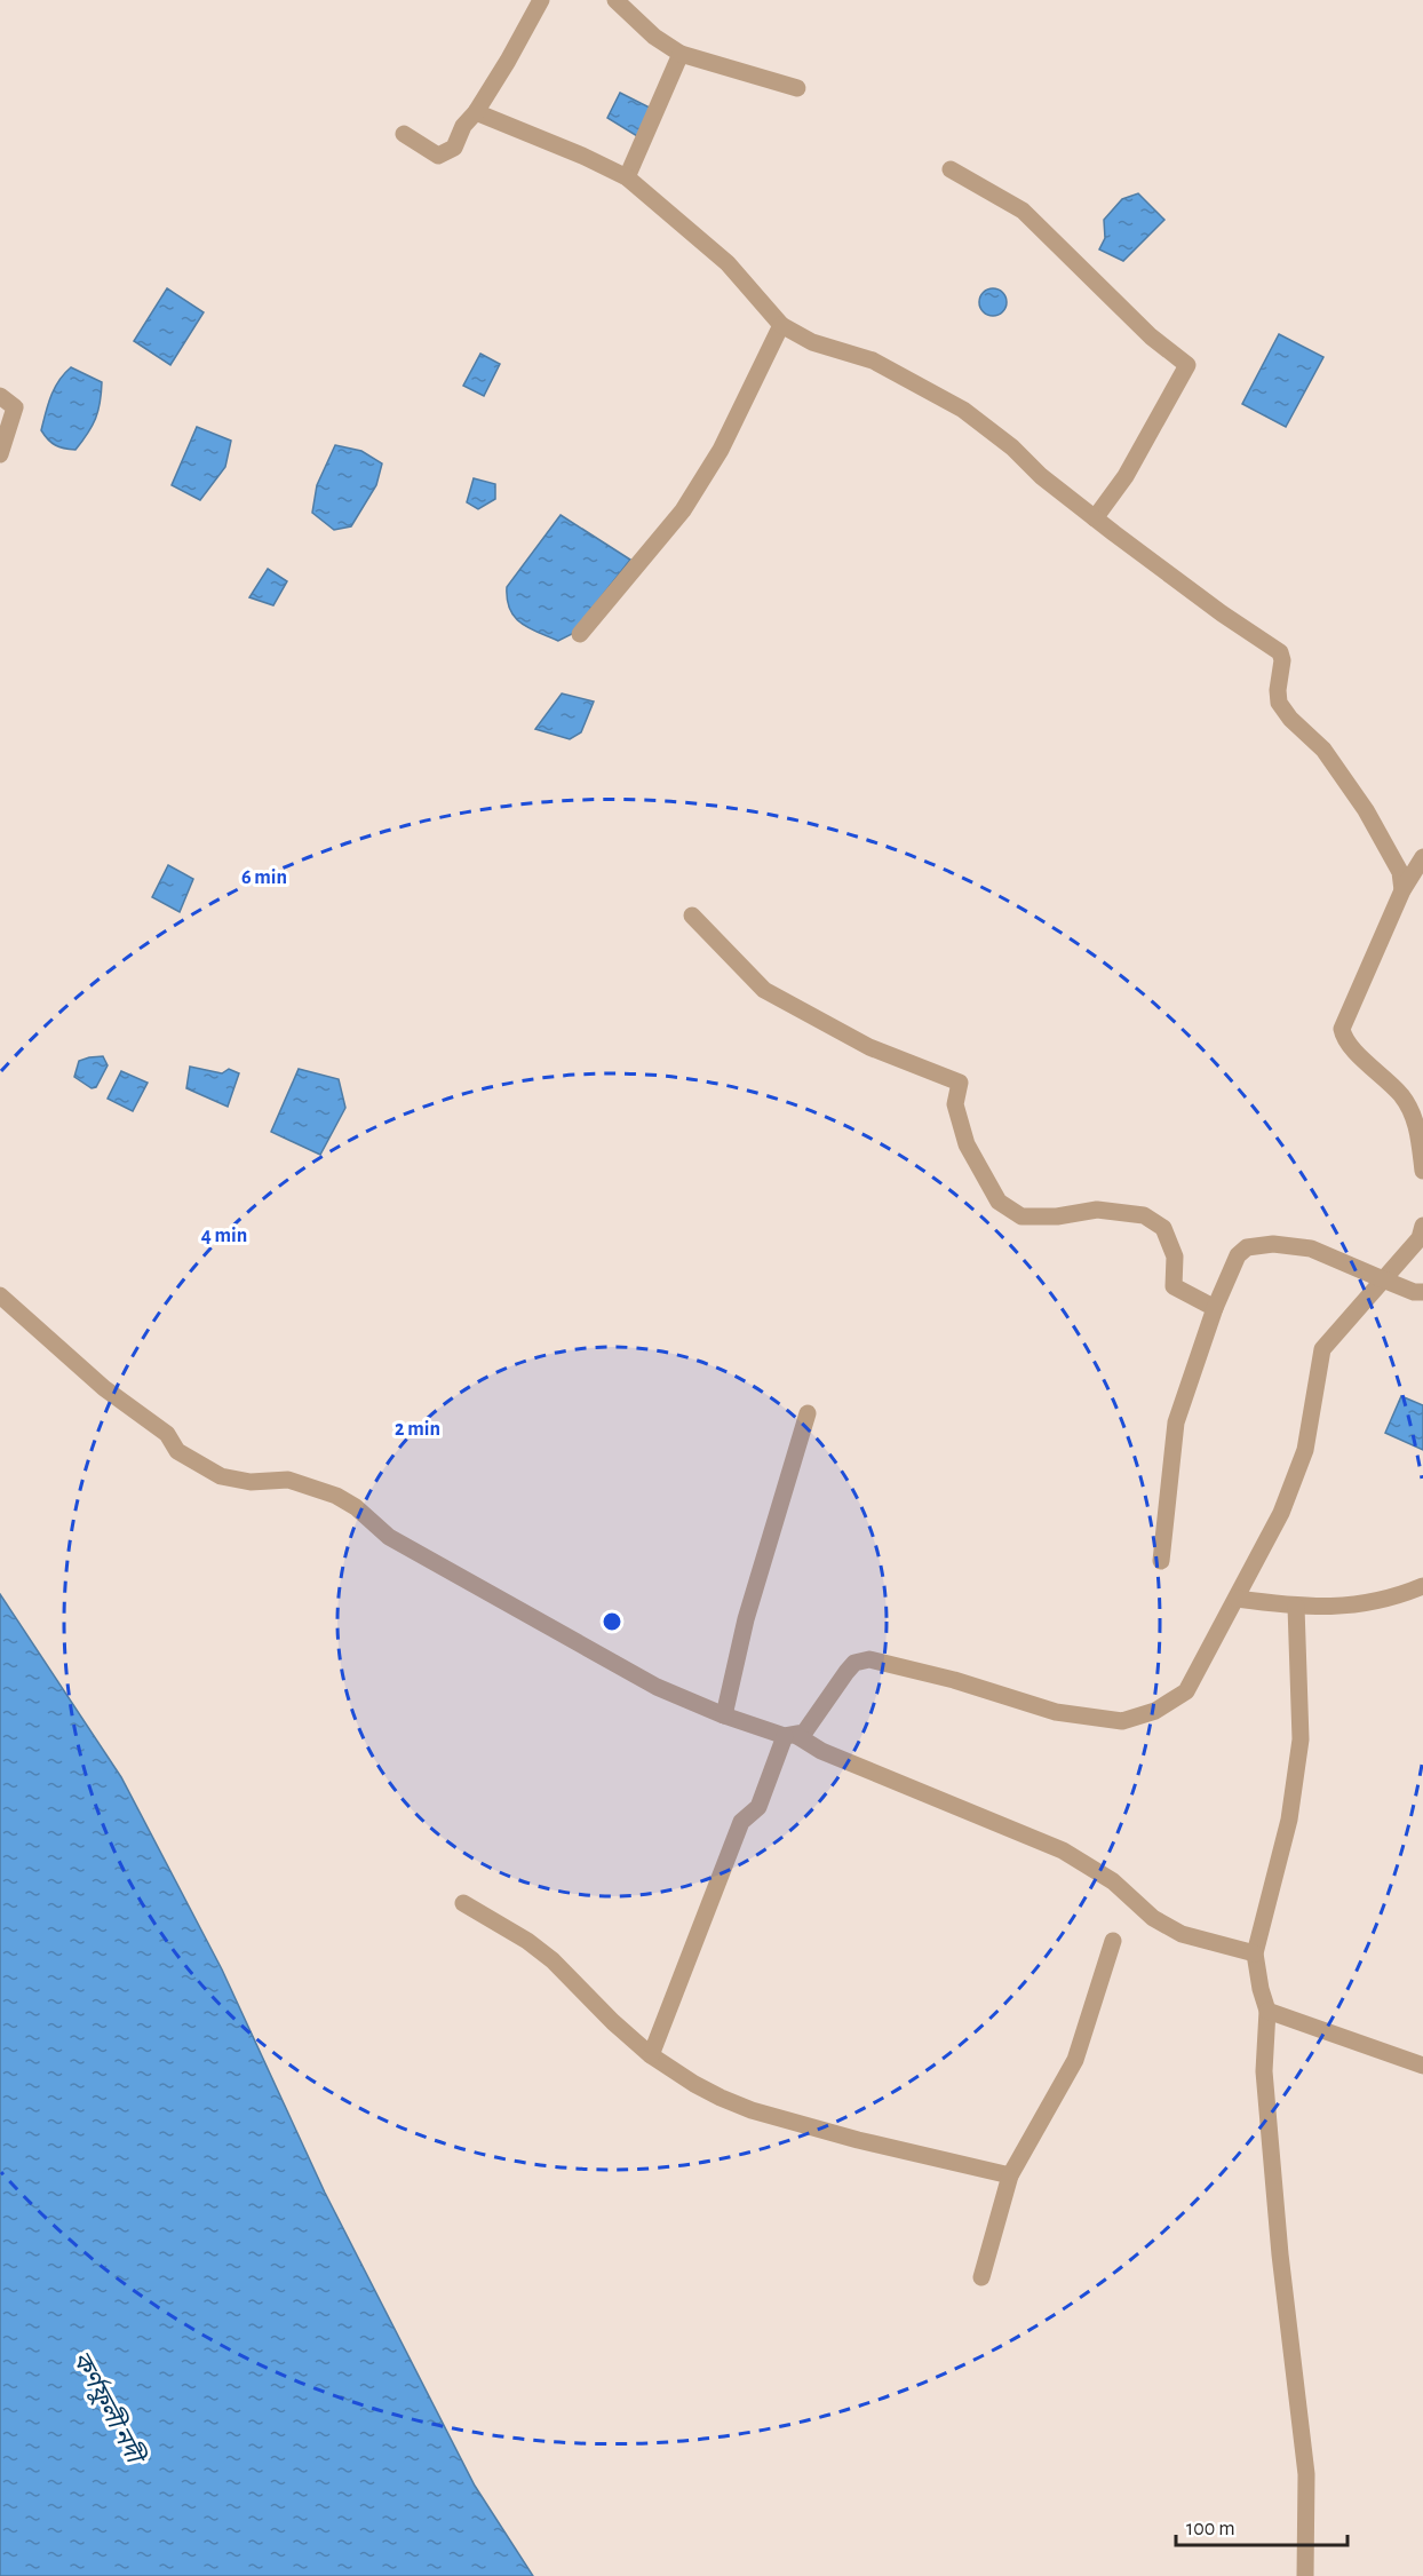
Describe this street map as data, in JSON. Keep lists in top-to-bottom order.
{
  "water": ["কর্ণফুলী নদী"],
  "scale_bar": "100 m",
  "rings": ["6 min", "4 min", "2 min"]
}
